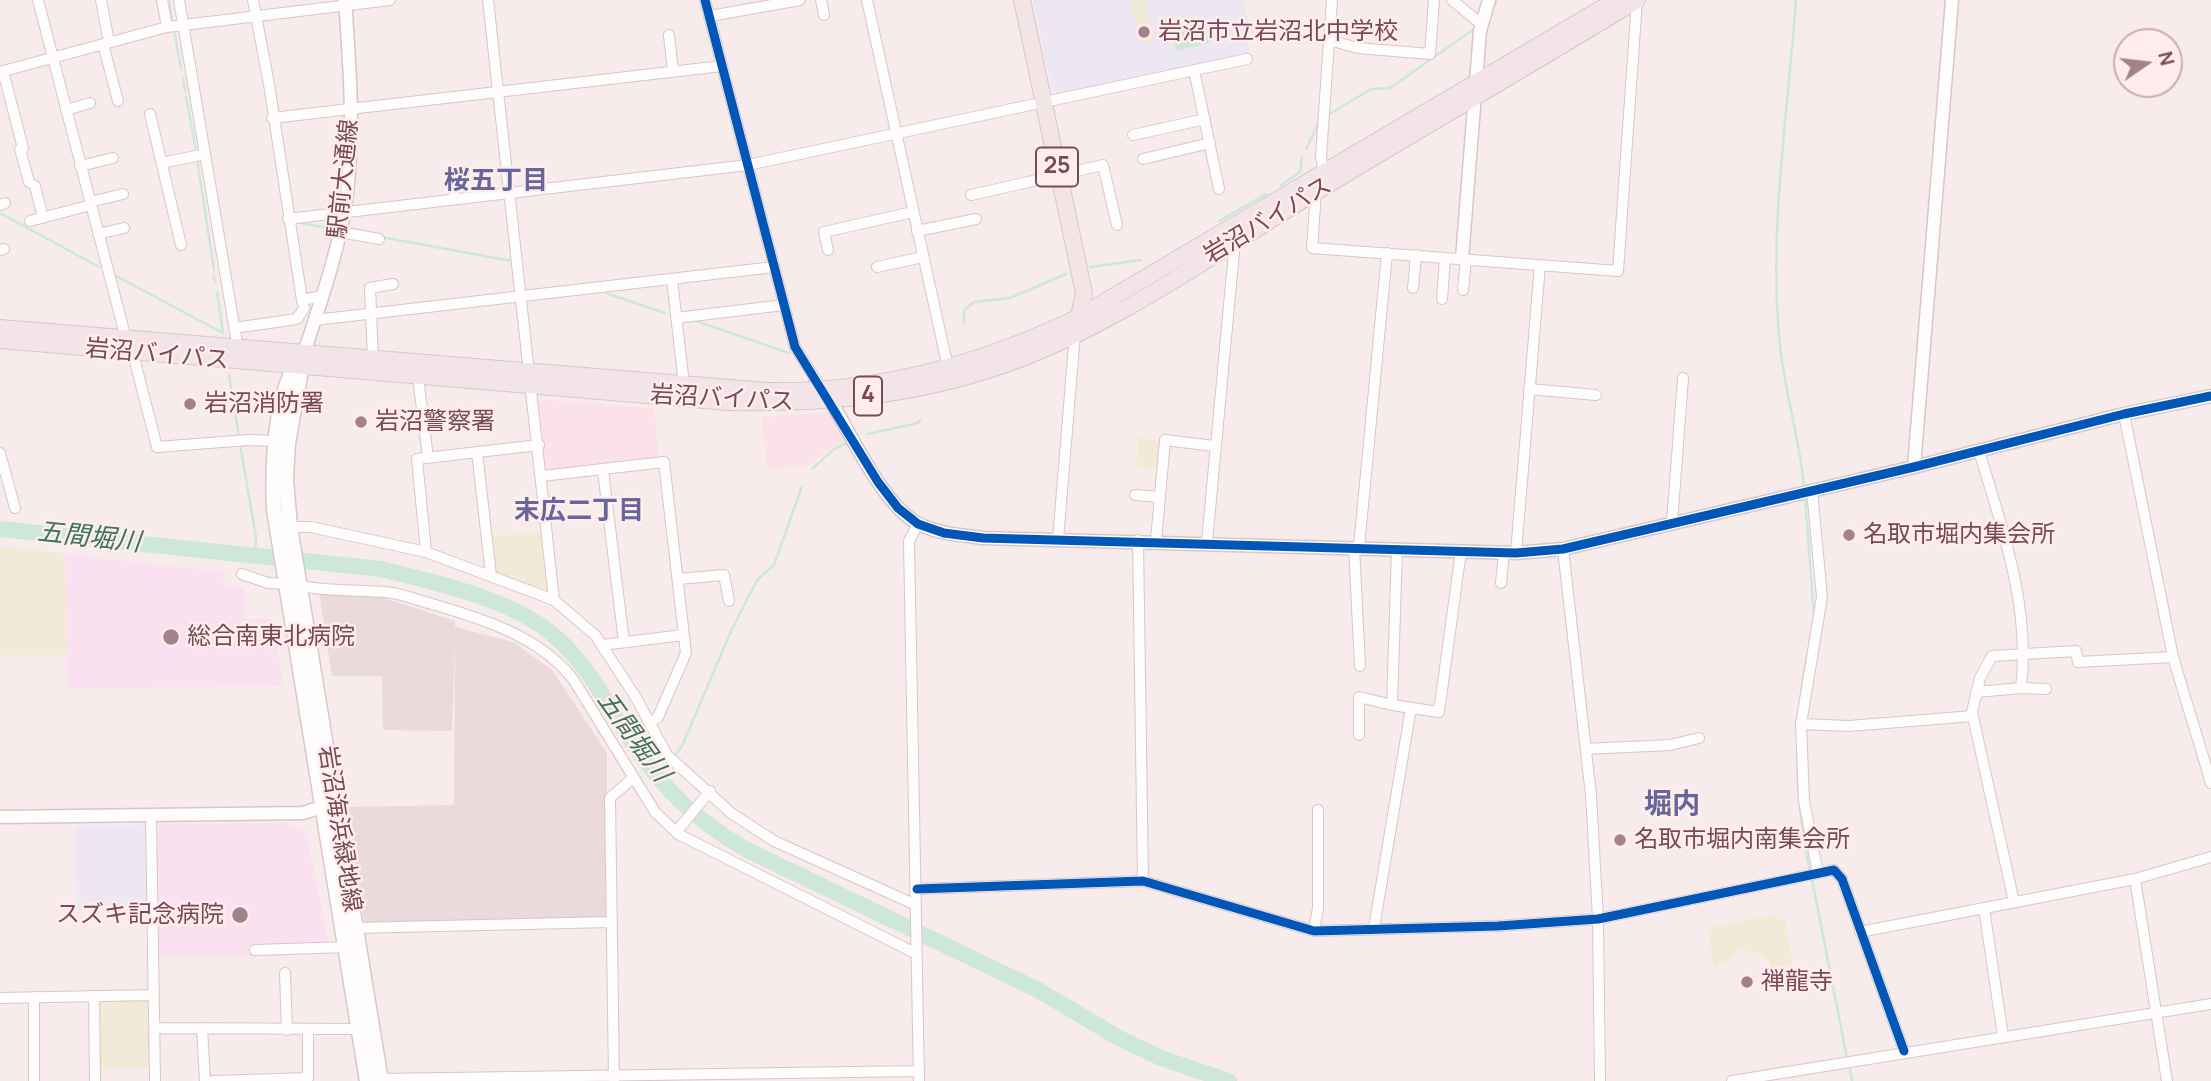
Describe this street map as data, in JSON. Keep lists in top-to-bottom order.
{
  "streets": {
    "highway": ["岩沼バイパス", "4"],
    "main road": ["25", "岩沼海浜緑地線"],
    "street": ["駅前大通線"]
  },
  "crossings": [
    ["25", "岩沼バイパス"],
    ["駅前大通線", "岩沼バイパス"]
  ],
  "districts": ["桜五丁目", "末広二丁目", "堀内"],
  "water": ["五間堀川"],
  "places": [
    "岩沼市立岩沼北中学校",
    "岩沼消防署",
    "岩沼警察署",
    "名取市堀内集会所",
    "総合南東北病院",
    "名取市堀内南集会所",
    "スズキ記念病院",
    "禅龍寺"
  ],
  "north": "right"
}
